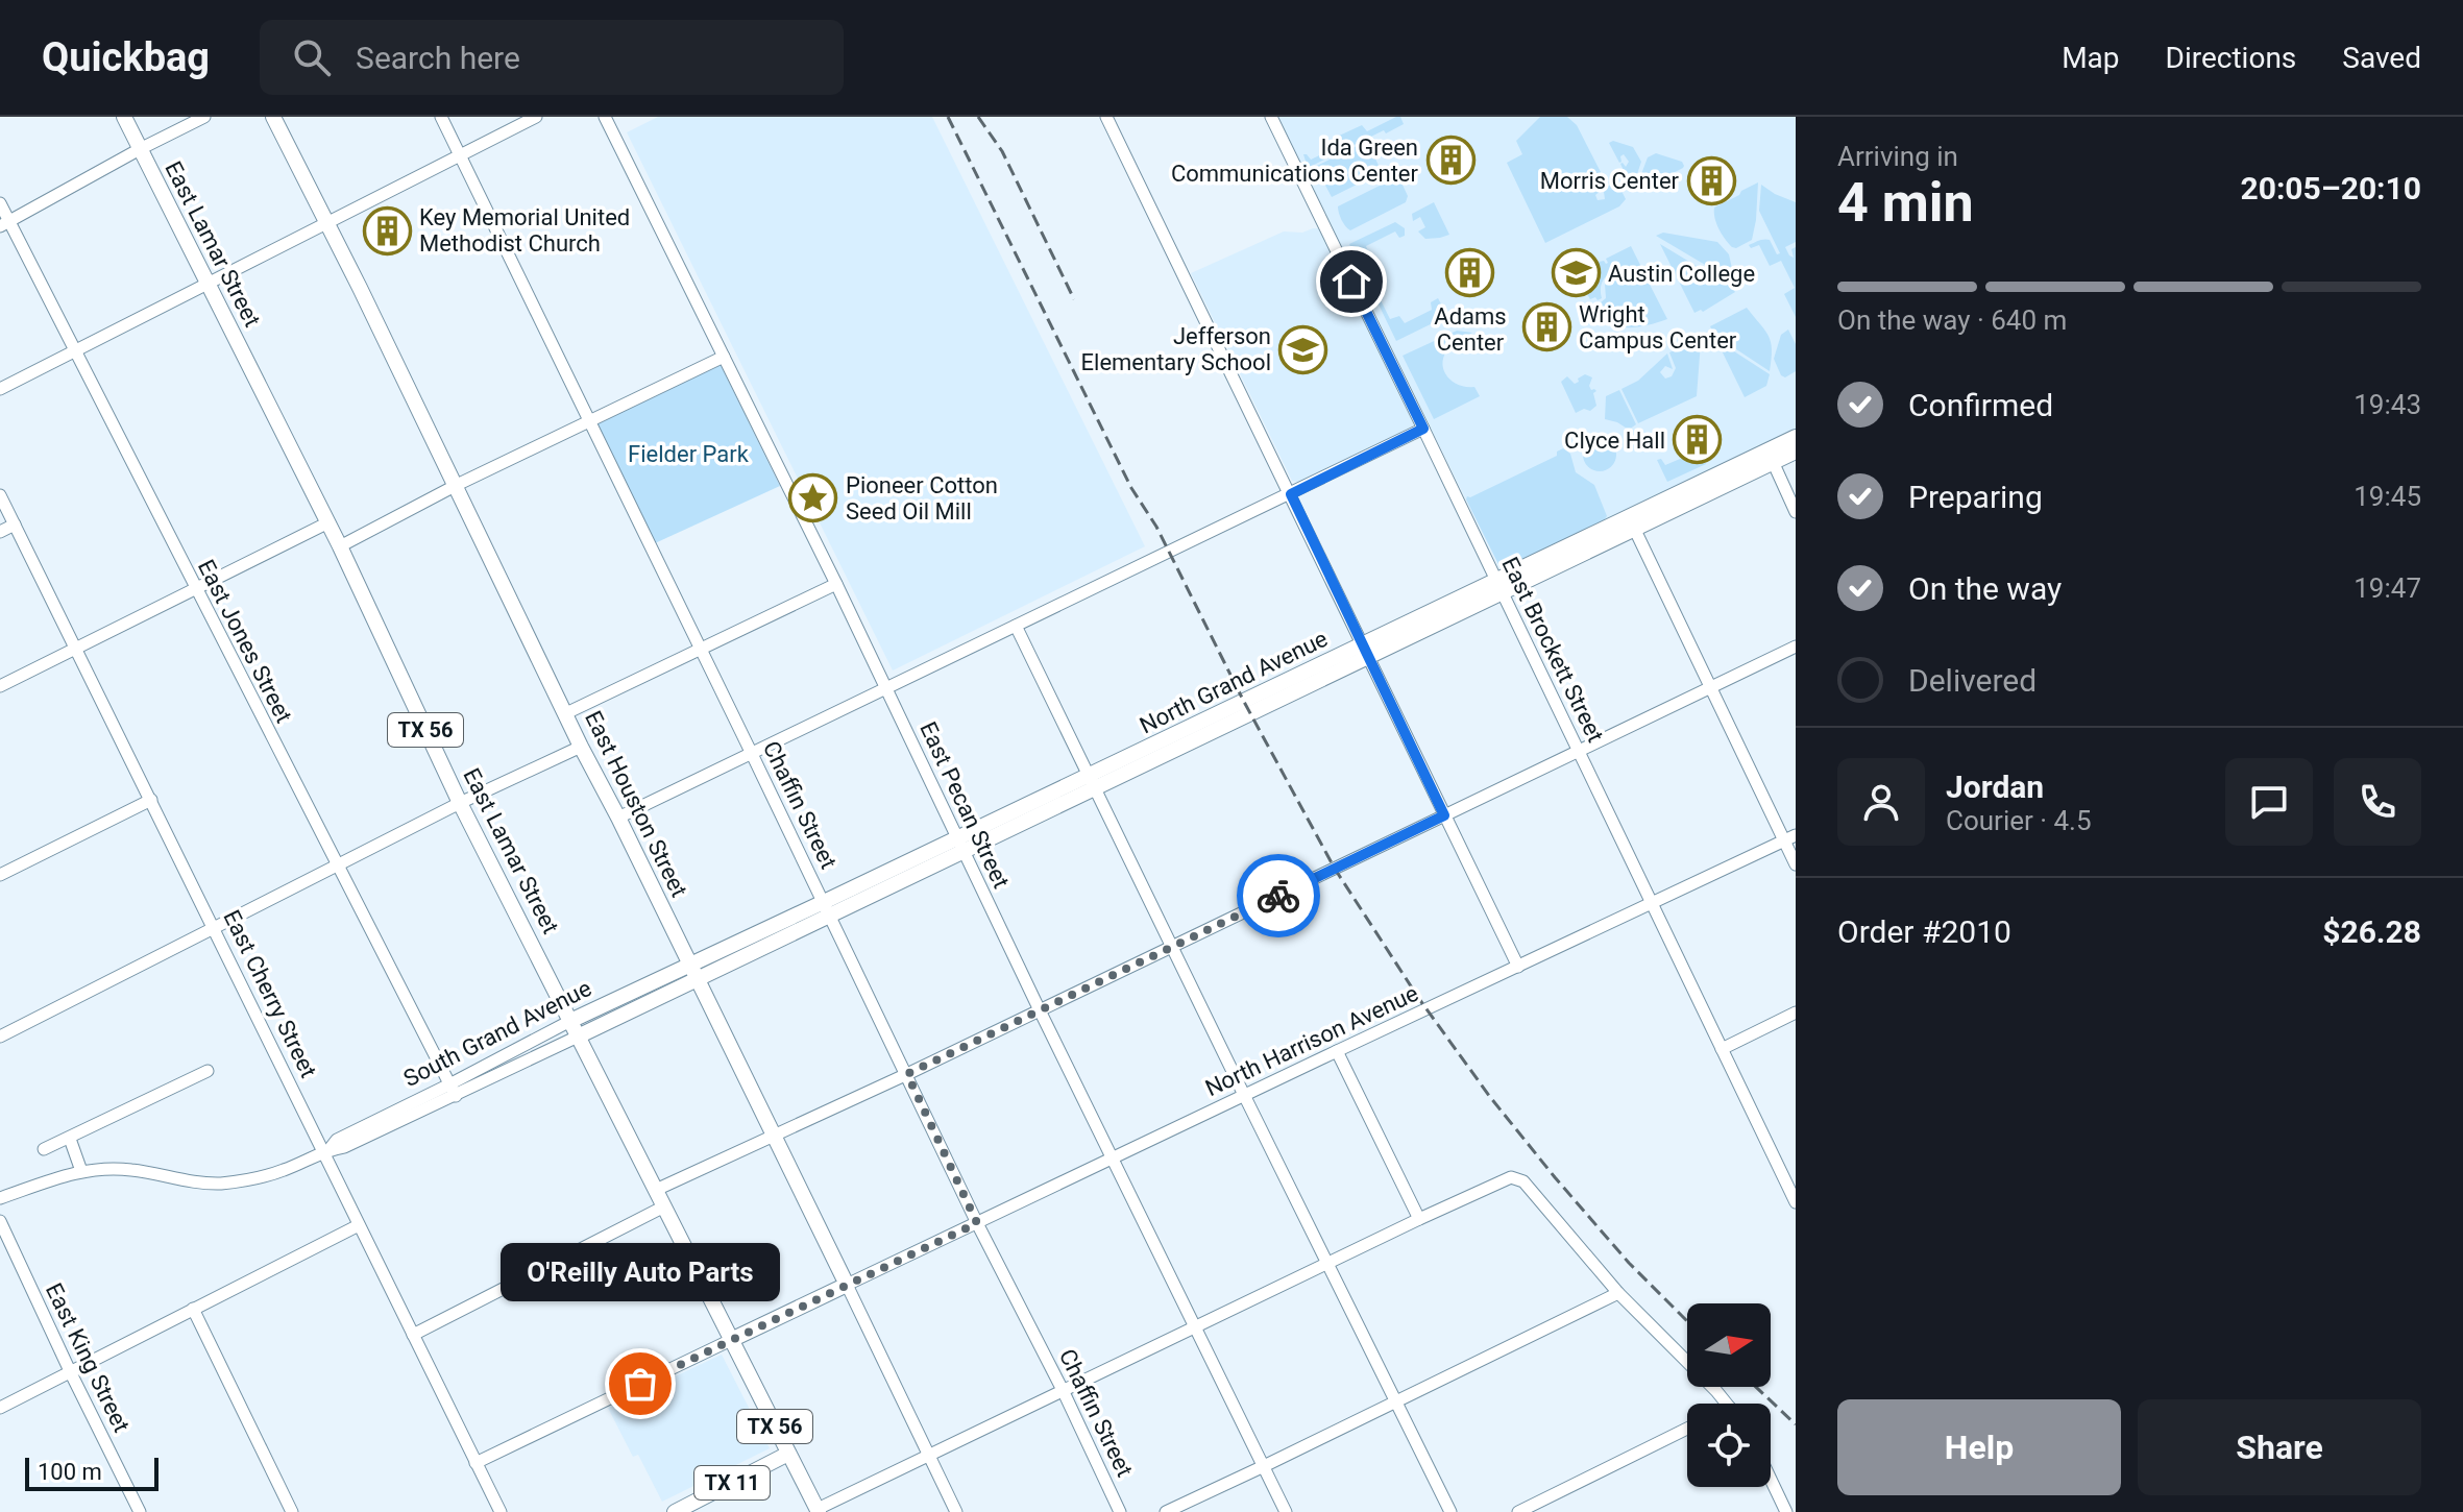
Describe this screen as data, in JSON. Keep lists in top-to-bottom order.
{
  "streets": {
    "main road": [
      "East Lamar Street",
      "North Grand Avenue",
      "TX 56",
      "East Houston Street",
      "South Grand Avenue",
      "TX 11"
    ],
    "street": [
      "East Jones Street",
      "East Brockett Street",
      "Chaffin Street",
      "East Pecan Street",
      "East Cherry Street",
      "North Harrison Avenue",
      "East King Street"
    ]
  },
  "crossings": [
    ["East Lamar Street", "South Grand Avenue"],
    ["East Lamar Street", "TX 11"],
    ["East Jones Street", "South Grand Avenue"],
    ["East Brockett Street", "North Grand Avenue"],
    ["East Brockett Street", "North Harrison Avenue"],
    ["North Grand Avenue", "East Houston Street"],
    ["North Grand Avenue", "Chaffin Street"],
    ["North Grand Avenue", "East Pecan Street"],
    ["North Grand Avenue", "South Grand Avenue"],
    ["East Houston Street", "South Grand Avenue"],
    ["East Houston Street", "North Harrison Avenue"],
    ["Chaffin Street", "North Harrison Avenue"],
    ["East Pecan Street", "North Harrison Avenue"],
    ["East Cherry Street", "South Grand Avenue"]
  ],
  "parks": ["Fielder Park"],
  "places": {
    "building": [
      "Ida Green Communications Center",
      "Morris Center",
      "Key Memorial United Methodist Church",
      "Adams Center",
      "Wright Campus Center",
      "Clyce Hall"
    ],
    "school or university": ["Austin College", "Jefferson Elementary School"],
    "place": ["Pioneer Cotton Seed Oil Mill"],
    "other": ["O'Reilly Auto Parts"]
  },
  "scale_bar": "100 m",
  "north": "right",
  "page": {
    "header": "Quickbag",
    "search": "Search here",
    "nav": ["Map", "Directions", "Saved"],
    "heading": ["4 min", "Arriving in", "20:05–20:10"],
    "panel": [
      "Jordan",
      "Courier · 4.5",
      "Order #2010",
      "$26.28"
    ],
    "bar": "On the way · 640 m",
    "list": [
      ["Confirmed", "19:43"],
      ["Preparing", "19:45"],
      ["On the way", "19:47"],
      "Delivered"
    ],
    "bubble": "O'Reilly Auto Parts",
    "buttons": ["Help", "Share"],
    "scale": "100 m"
  }
}
